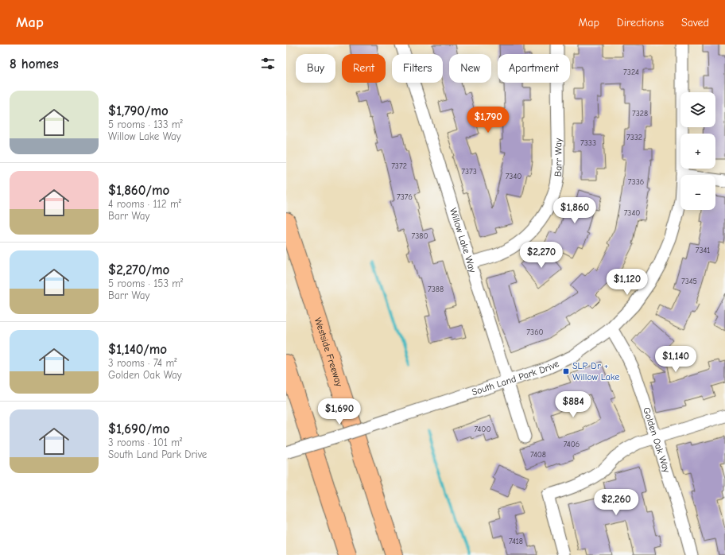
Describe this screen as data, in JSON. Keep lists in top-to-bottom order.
{
  "streets": {
    "highway": ["Westside Freeway"],
    "street": [
      "Barr Way",
      "Willow Lake Way",
      "South Land Park Drive",
      "Golden Oak Way"
    ]
  },
  "crossings": [
    ["Barr Way", "Willow Lake Way"],
    ["Willow Lake Way", "South Land Park Drive"],
    ["South Land Park Drive", "Golden Oak Way"]
  ],
  "places": {
    "transit": ["SLP Dr + Willow Lake"]
  },
  "house_numbers": [
    "7324",
    "7328",
    "7332",
    "7333",
    "7372",
    "7373",
    "7340",
    "7336",
    "7376",
    "7340",
    "7380",
    "7341",
    "7345",
    "7388",
    "7360",
    "7400",
    "7406",
    "7408",
    "7418"
  ],
  "page": {
    "header": "Map",
    "nav": ["Map", "Directions", "Saved"],
    "heading": "8 homes",
    "chip": [
      "Buy",
      "Rent",
      "Filters",
      "New",
      "Apartment"
    ],
    "list": [
      {
        "name": "$1,790/mo",
        "note": "5 rooms · 133 m² · Willow Lake Way"
      },
      {
        "name": "$1,860/mo",
        "note": "4 rooms · 112 m² · Barr Way"
      },
      {
        "name": "$2,270/mo",
        "note": "5 rooms · 153 m² · Barr Way"
      },
      {
        "name": "$1,140/mo",
        "note": "3 rooms · 74 m² · Golden Oak Way"
      },
      {
        "name": "$1,690/mo",
        "note": "3 rooms · 101 m² · South Land Park Drive"
      }
    ],
    "map_buttons": ["+", "−"],
    "price": [
      "$1,790",
      "$1,860",
      "$2,270",
      "$1,120",
      "$1,140",
      "$884",
      "$1,690",
      "$2,260"
    ]
  }
}
